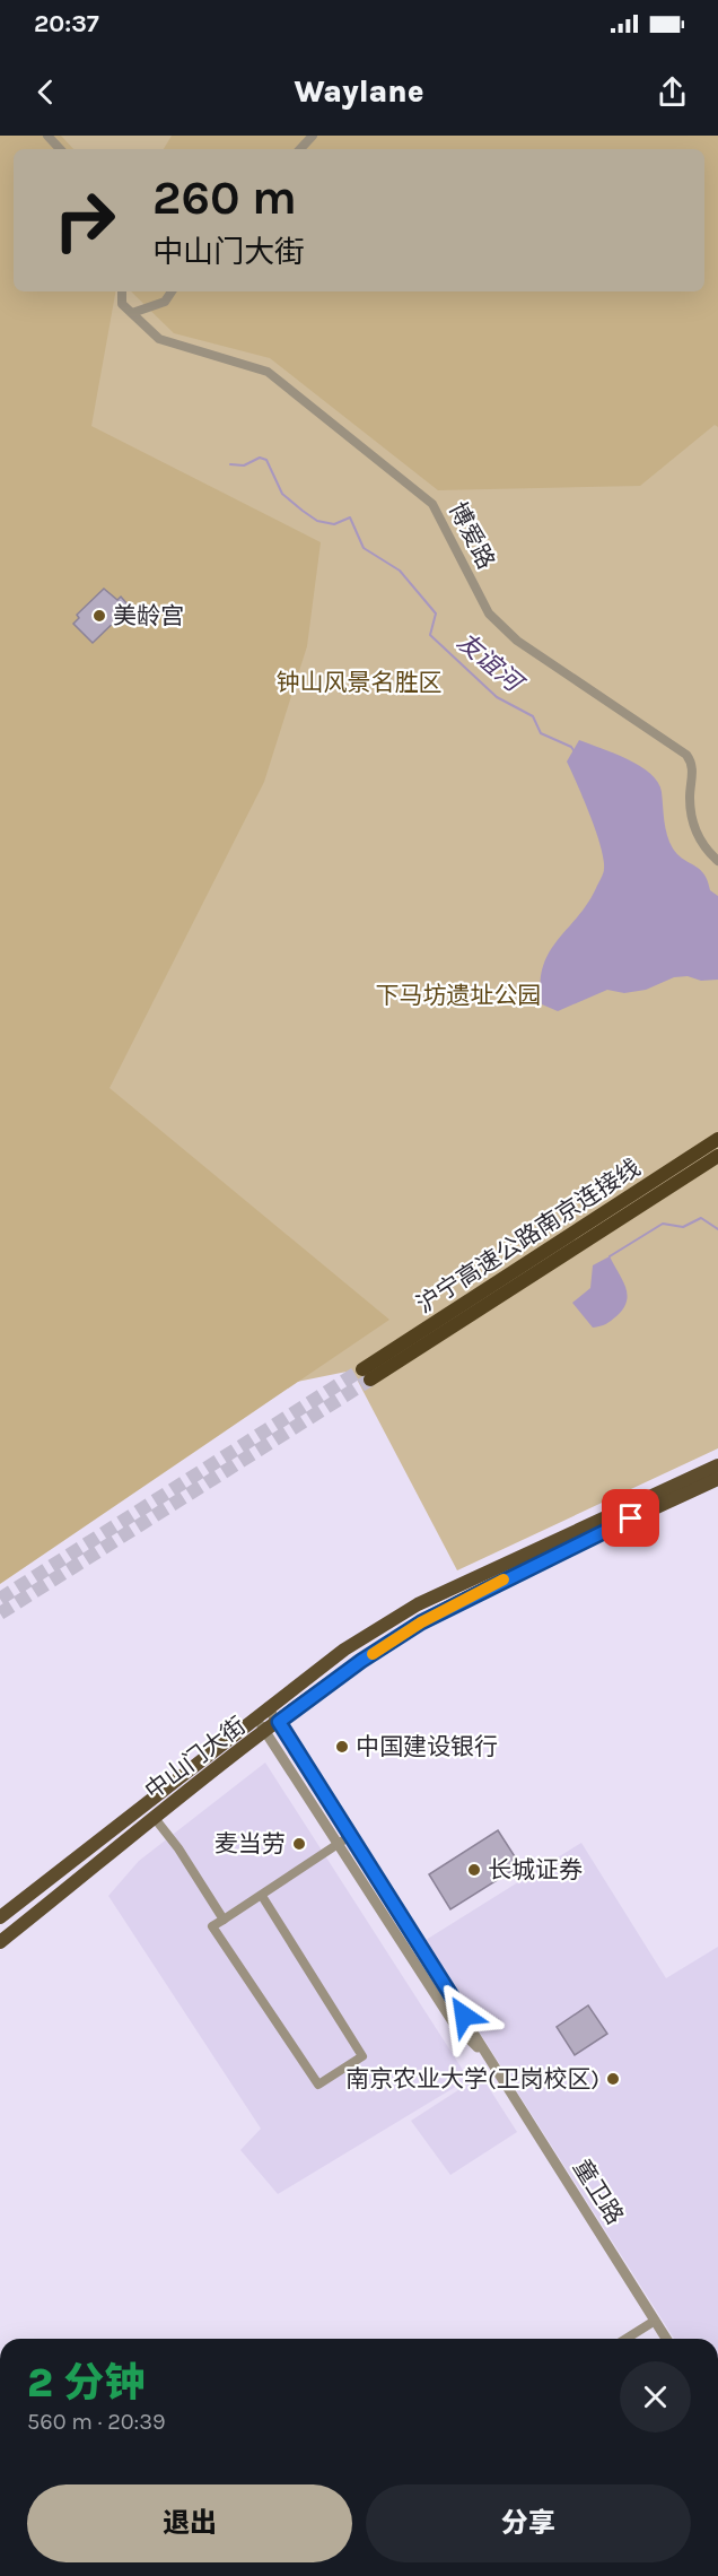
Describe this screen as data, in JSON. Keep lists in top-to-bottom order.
{
  "streets": {
    "highway": ["沪宁高速公路南京连接线"],
    "main road": ["中山门大街"],
    "street": ["博爱路", "童卫路"]
  },
  "crossings": [
    ["中山门大街", "童卫路"]
  ],
  "water": ["友谊河"],
  "parks": ["钟山风景名胜区", "下马坊遗址公园"],
  "places": [
    "美龄宫",
    "中国建设银行",
    "麦当劳",
    "长城证券",
    "南京农业大学(卫岗校区)"
  ],
  "page": {
    "status": "20:37",
    "header": "Waylane",
    "turn": ["260 m", "中山门大街"],
    "heading": ["2 分钟", "560 m · 20:39"],
    "buttons": ["退出", "分享"]
  }
}
